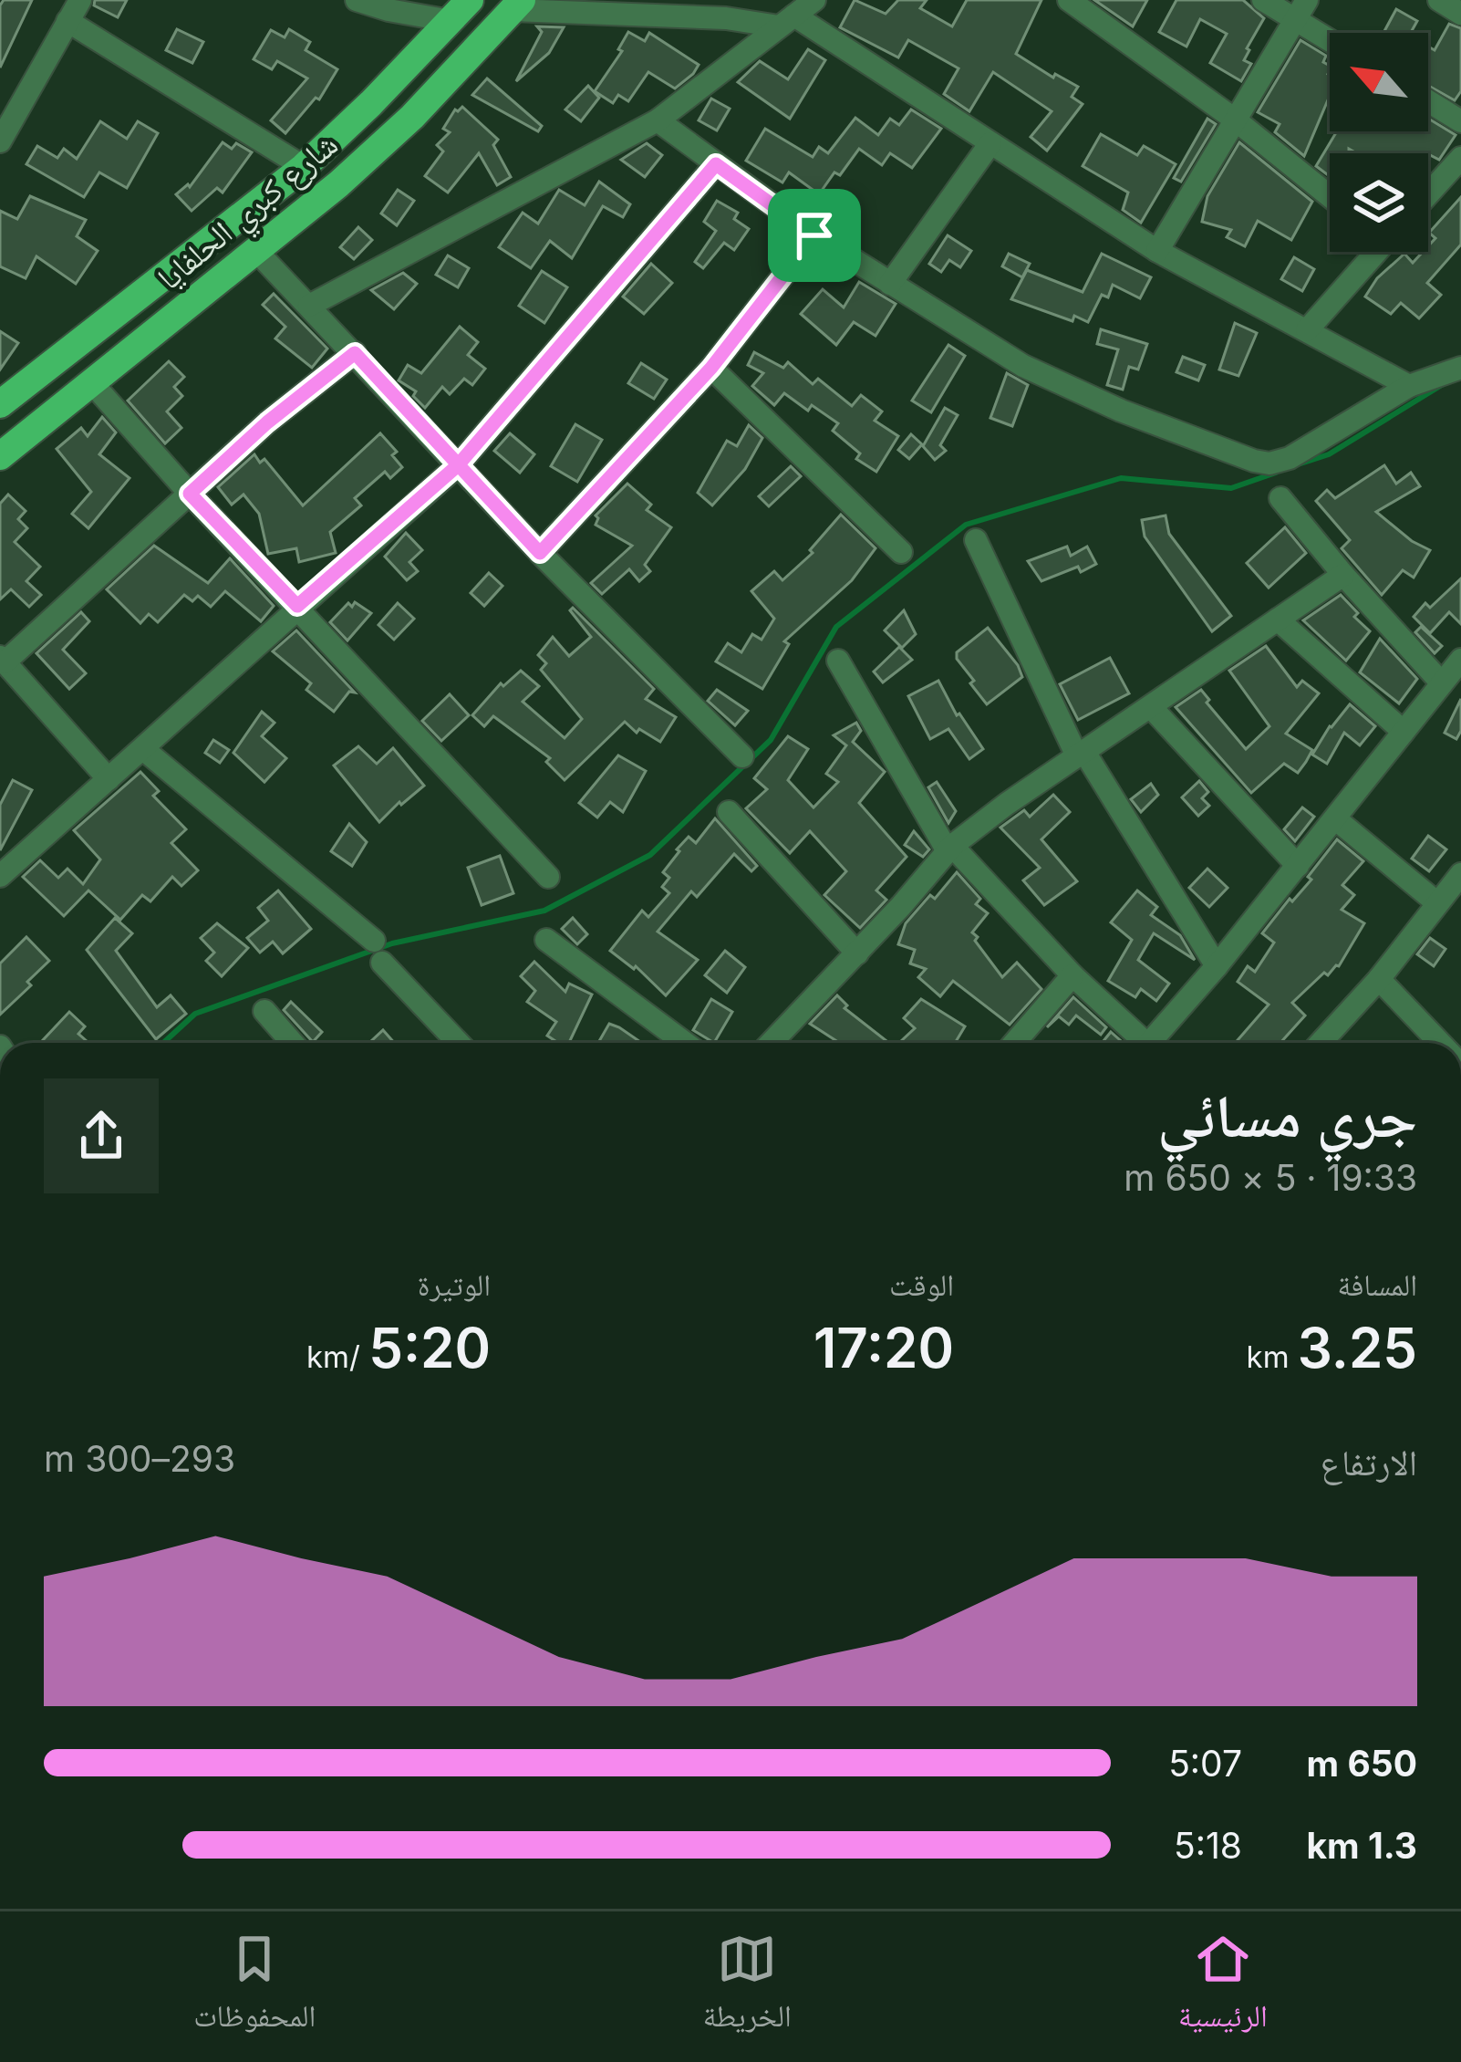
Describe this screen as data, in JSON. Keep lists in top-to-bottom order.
{
  "streets": {
    "main road": ["شارع كبري الحلفايا"]
  },
  "north": "top left",
  "page": {
    "heading": ["جري مسائي", "19:33 · 5 × 650 m"],
    "stats": [
      ["المسافة", "3.25 km"],
      ["الوقت", "17:20"],
      ["الوتيرة", "5:20 /km"]
    ],
    "chart": ["الارتفاع", "293–300 m"],
    "list": [
      {
        "name": "650 m",
        "note": "5:07"
      },
      {
        "name": "1.3 km",
        "note": "5:18"
      }
    ],
    "tabs": ["الرئيسية", "الخريطة", "المحفوظات"]
  }
}
